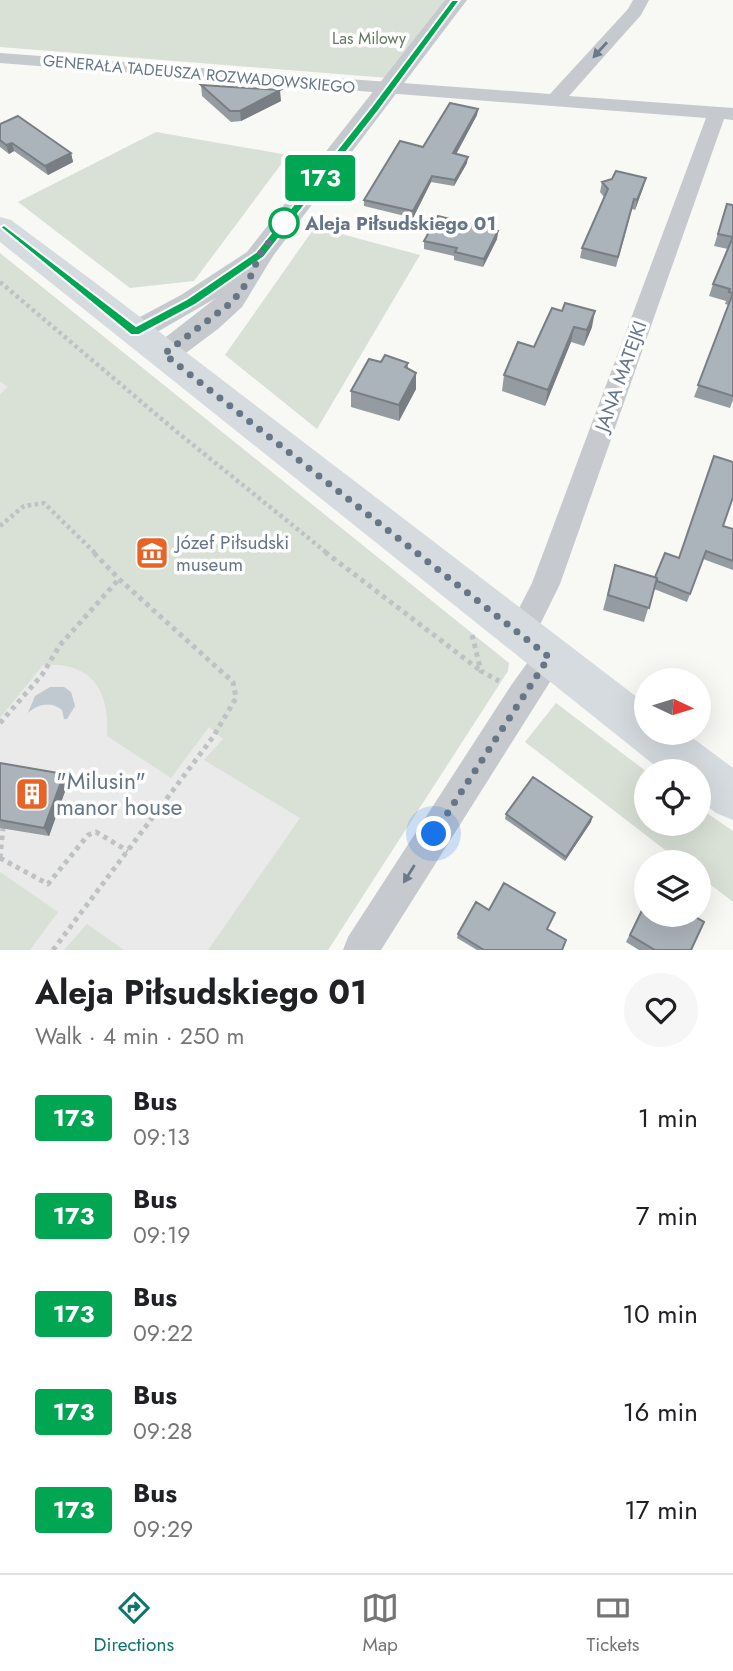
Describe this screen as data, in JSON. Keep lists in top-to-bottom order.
{
  "streets": {
    "street": ["GENERAŁA TADEUSZA ROZWADOWSKIEGO", "JANA MATEJKI"]
  },
  "crossings": [
    ["GENERAŁA TADEUSZA ROZWADOWSKIEGO", "JANA MATEJKI"]
  ],
  "parks": ["Las Milowy"],
  "places": {
    "other": ["Aleja Piłsudskiego 01"],
    "museum": ["Józef Piłsudski museum"],
    "building": ["\"Milusin\" manor house"]
  },
  "lines": ["bus line 173"],
  "north": "right",
  "page": {
    "on_map": "173",
    "heading": ["Aleja Piłsudskiego 01", "Walk · 4 min · 250 m"],
    "list": [
      {
        "mark": "173",
        "name": "Bus",
        "note": "09:13",
        "value": "1 min"
      },
      {
        "mark": "173",
        "name": "Bus",
        "note": "09:19",
        "value": "7 min"
      },
      {
        "mark": "173",
        "name": "Bus",
        "note": "09:22",
        "value": "10 min"
      },
      {
        "mark": "173",
        "name": "Bus",
        "note": "09:28",
        "value": "16 min"
      },
      {
        "mark": "173",
        "name": "Bus",
        "note": "09:29",
        "value": "17 min"
      }
    ],
    "tabs": ["Directions", "Map", "Tickets"]
  }
}
